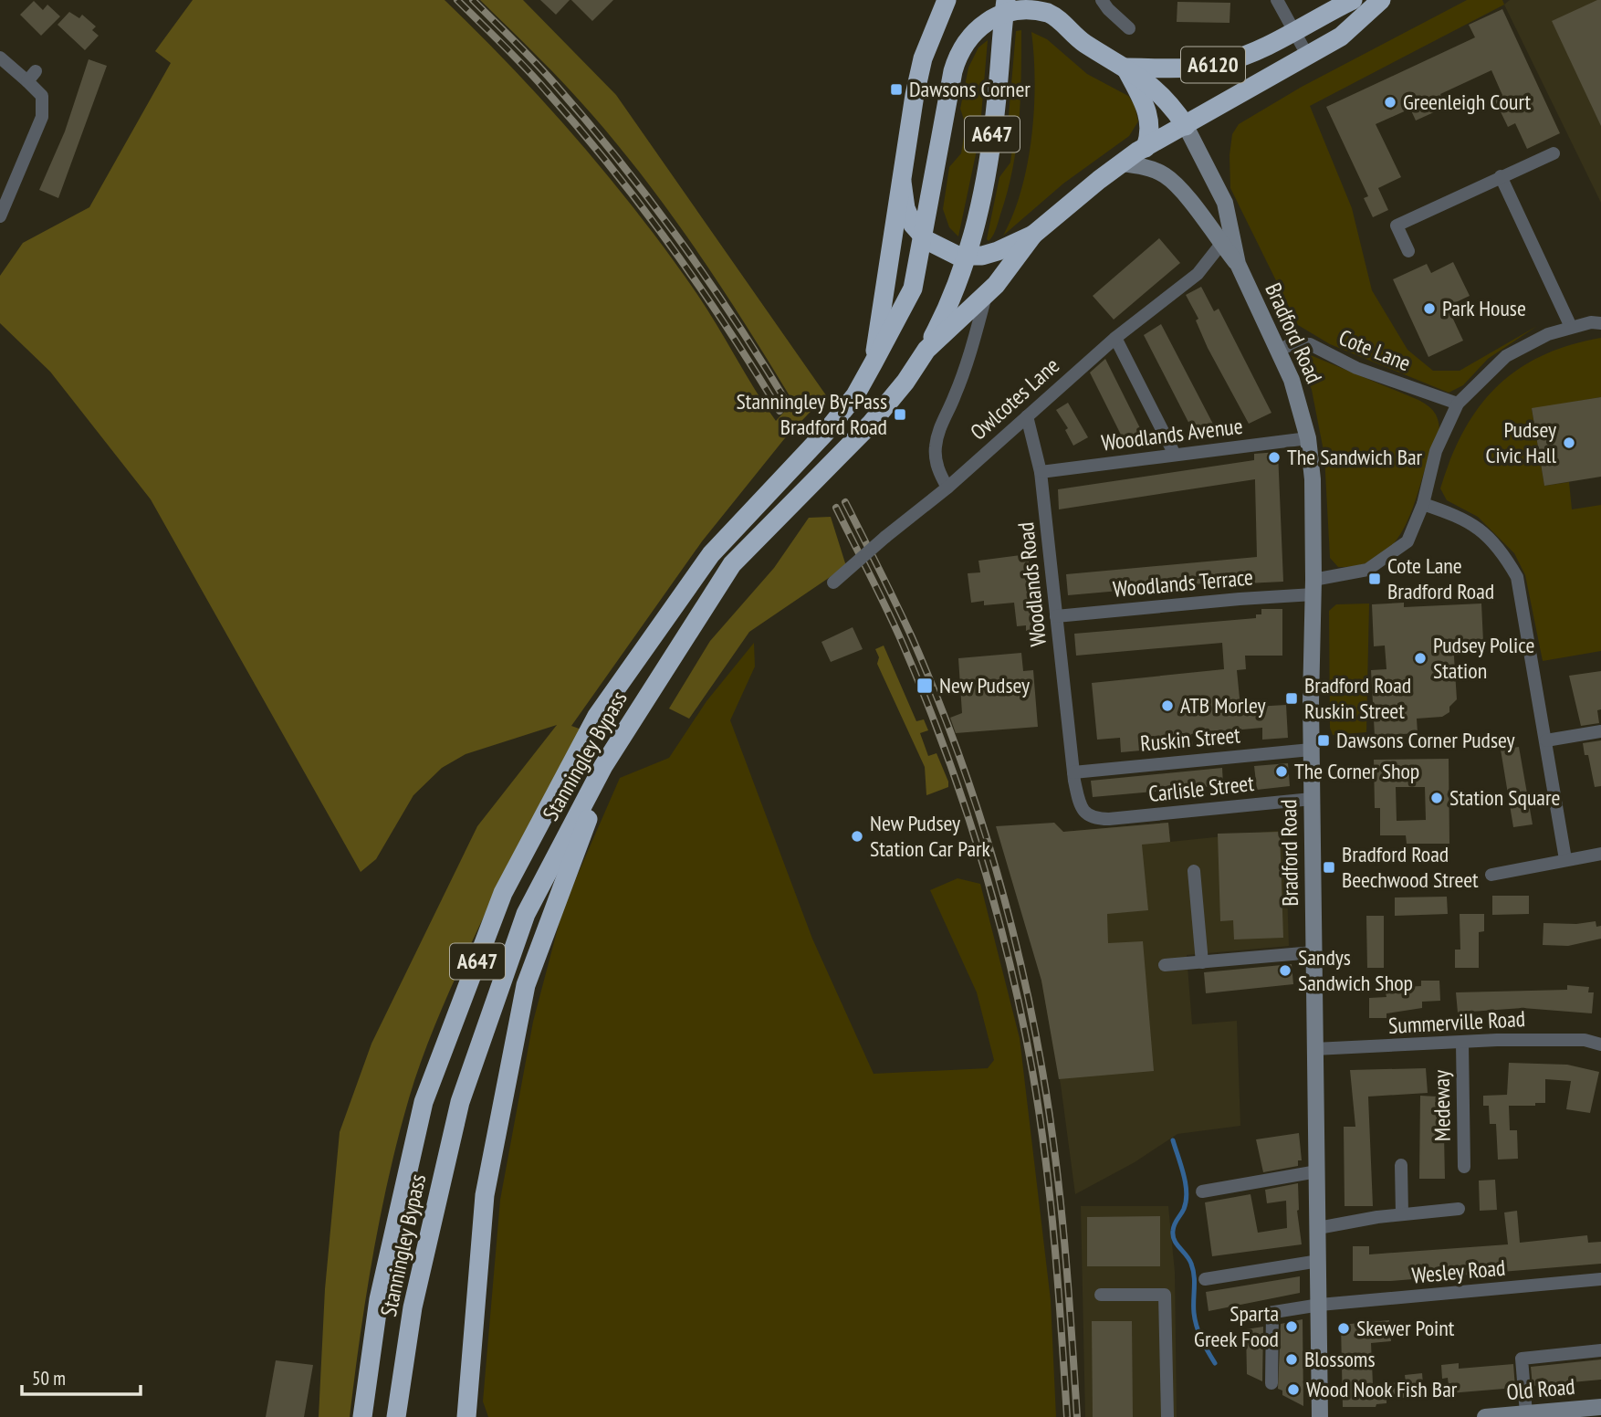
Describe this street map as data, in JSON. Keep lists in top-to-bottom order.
{
  "streets": {
    "highway": ["A6120", "A647", "Stanningley Bypass"],
    "main road": ["Bradford Road", "Old Road"],
    "street": [
      "Cote Lane",
      "Owlcotes Lane",
      "Woodlands Avenue",
      "Woodlands Terrace",
      "Woodlands Road",
      "Ruskin Street",
      "Carlisle Street",
      "Summerville Road",
      "Medeway",
      "Wesley Road"
    ]
  },
  "crossings": [
    ["A6120", "Bradford Road"],
    ["A647", "Stanningley Bypass"],
    ["Bradford Road", "Cote Lane"],
    ["Bradford Road", "Owlcotes Lane"],
    ["Bradford Road", "Woodlands Avenue"],
    ["Bradford Road", "Woodlands Terrace"],
    ["Bradford Road", "Ruskin Street"],
    ["Bradford Road", "Carlisle Street"],
    ["Bradford Road", "Summerville Road"],
    ["Bradford Road", "Wesley Road"],
    ["Owlcotes Lane", "Woodlands Road"],
    ["Woodlands Avenue", "Woodlands Road"],
    ["Woodlands Terrace", "Woodlands Road"],
    ["Woodlands Road", "Ruskin Street"],
    ["Woodlands Road", "Carlisle Street"],
    ["Summerville Road", "Medeway"]
  ],
  "places": {
    "transit": [
      "Dawsons Corner",
      "Stanningley By-Pass Bradford Road",
      "Cote Lane Bradford Road",
      "New Pudsey",
      "Bradford Road Ruskin Street",
      "Dawsons Corner Pudsey",
      "Bradford Road Beechwood Street"
    ],
    "other": [
      "Greenleigh Court",
      "Park House",
      "Pudsey Civic Hall",
      "The Sandwich Bar",
      "Pudsey Police Station",
      "ATB Morley",
      "The Corner Shop",
      "Station Square",
      "New Pudsey Station Car Park",
      "Sandys Sandwich Shop",
      "Sparta Greek Food",
      "Skewer Point",
      "Blossoms",
      "Wood Nook Fish Bar"
    ]
  },
  "scale_bar": "50 m"
}
